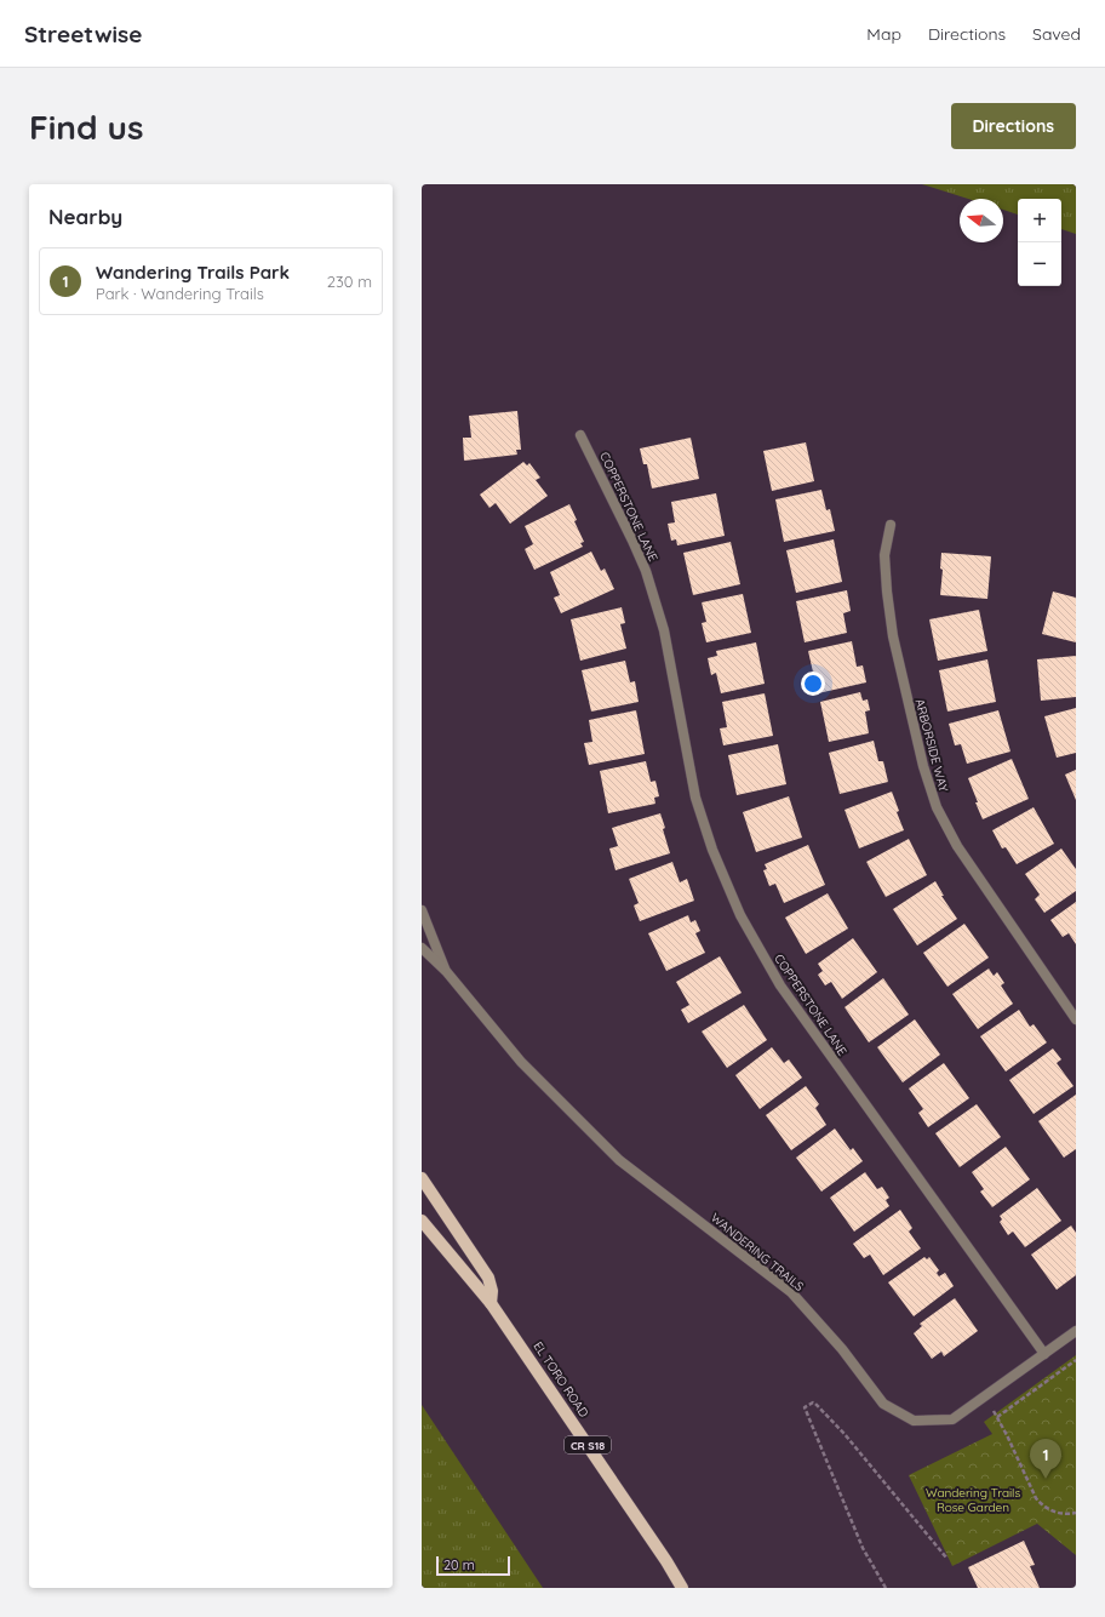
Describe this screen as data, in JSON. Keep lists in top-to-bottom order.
{
  "streets": {
    "main road": ["EL TORO ROAD", "CR S18"],
    "street": ["COPPERSTONE LANE", "ARBORSIDE WAY", "WANDERING TRAILS"]
  },
  "crossings": [
    ["COPPERSTONE LANE", "WANDERING TRAILS"]
  ],
  "parks": ["Wandering Trails Rose Garden"],
  "scale_bar": "20 m",
  "north": "left",
  "page": {
    "header": "Streetwise",
    "nav": ["Map", "Directions", "Saved"],
    "buttons": "Directions",
    "title": "Find us",
    "heading": "Nearby",
    "map_buttons": ["+", "−"],
    "list": [
      {
        "mark": "1",
        "name": "Wandering Trails Park",
        "note": "Park · Wandering Trails",
        "value": "230 m"
      }
    ],
    "pins": "1",
    "scale": "20 m"
  }
}
